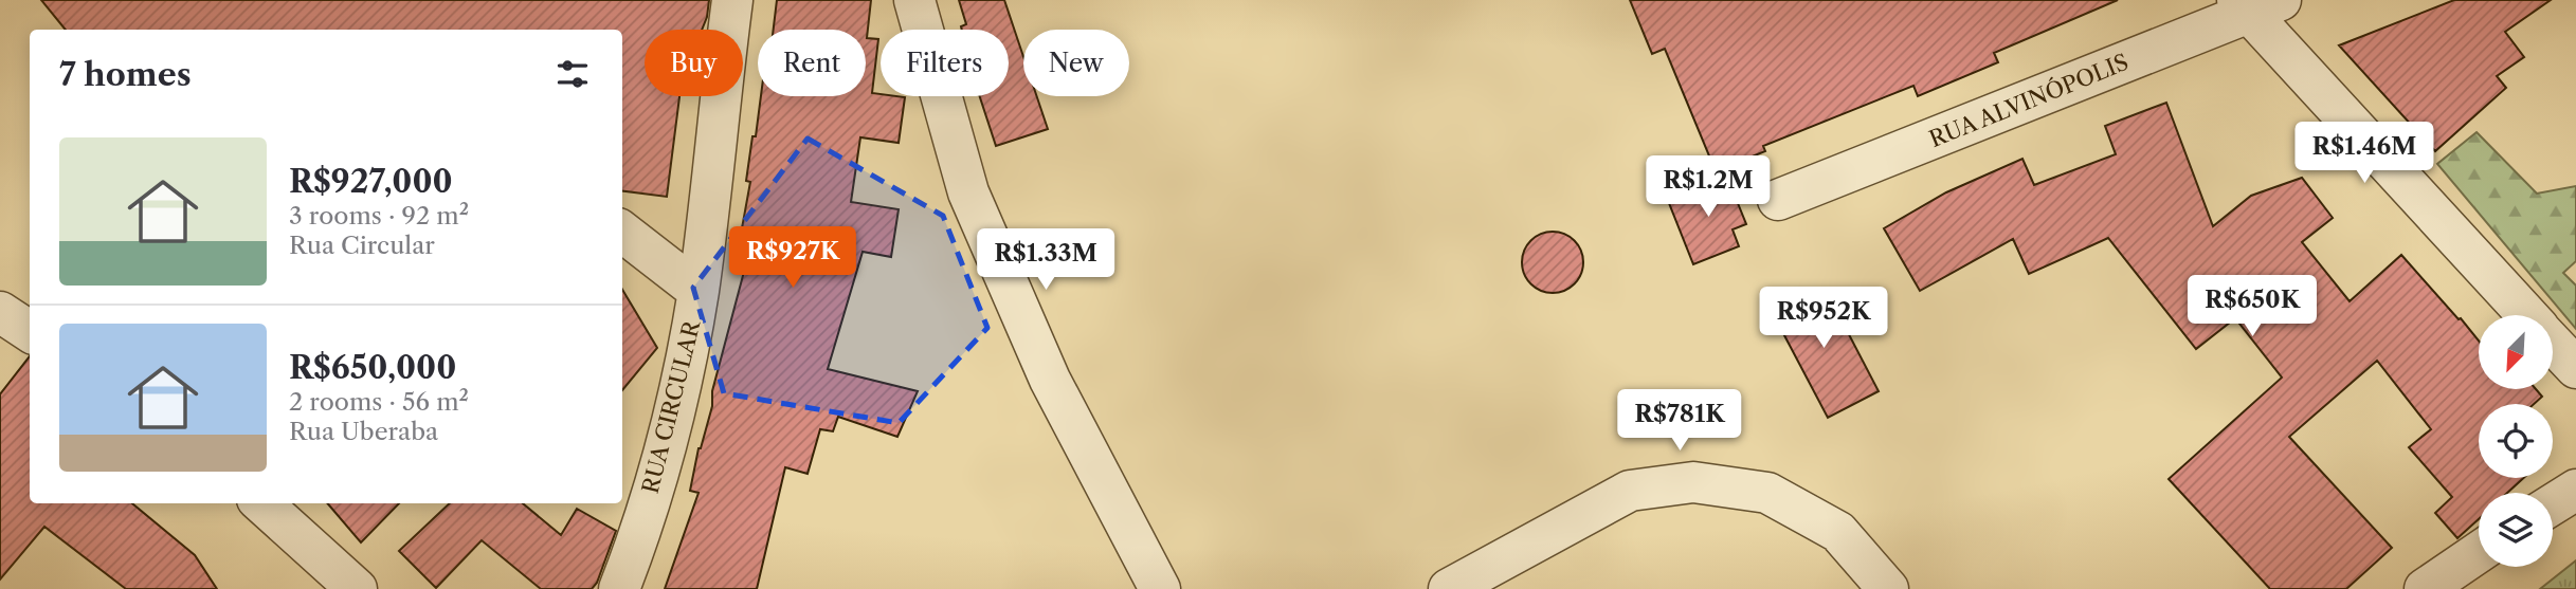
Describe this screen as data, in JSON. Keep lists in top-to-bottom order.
{
  "streets": {
    "street": ["RUA ALVINÓPOLIS", "RUA CIRCULAR"]
  },
  "north": "bottom left",
  "page": {
    "chip": [
      "Buy",
      "Rent",
      "Filters",
      "New"
    ],
    "heading": "7 homes",
    "list": [
      {
        "name": "R$927,000",
        "note": "3 rooms · 92 m² · Rua Circular"
      },
      {
        "name": "R$650,000",
        "note": "2 rooms · 56 m² · Rua Uberaba"
      }
    ],
    "price": [
      "R$1.46M",
      "R$1.2M",
      "R$927K",
      "R$1.33M",
      "R$650K",
      "R$952K",
      "R$781K"
    ]
  }
}
